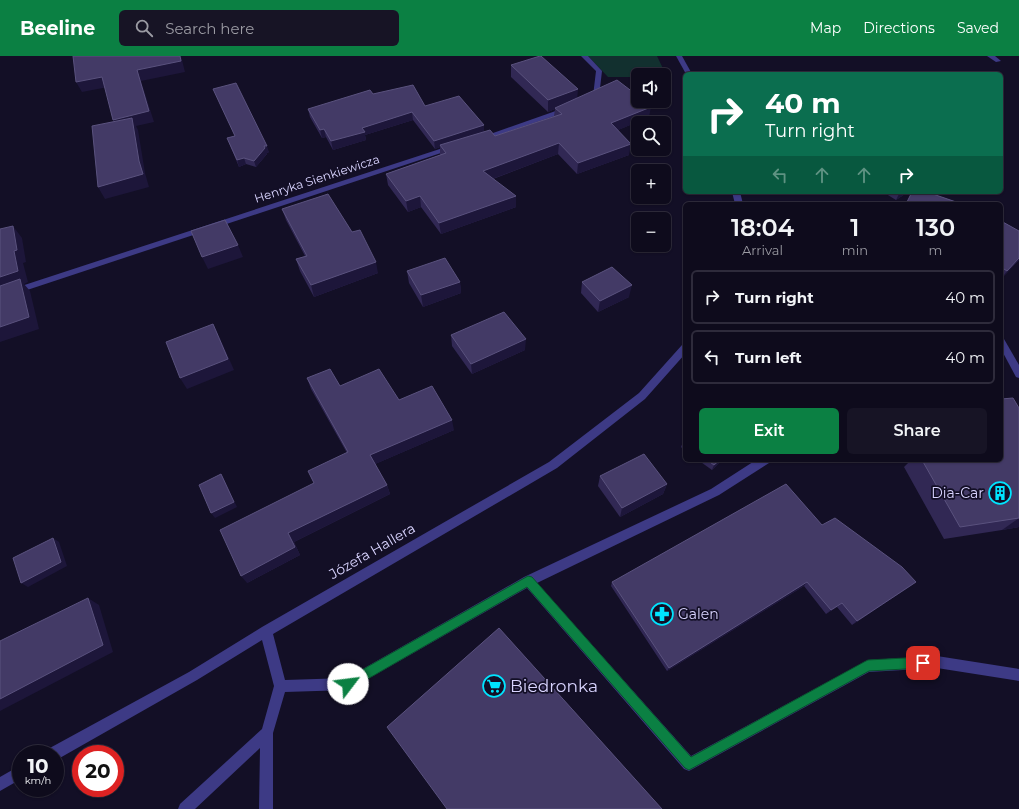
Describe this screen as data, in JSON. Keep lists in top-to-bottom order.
{
  "streets": {
    "street": ["Henryka Sienkiewicza", "Józefa Hallera"]
  },
  "places": {
    "building": ["Dia-Car"],
    "pharmacy": ["Galen"],
    "supermarket": ["Biedronka"]
  },
  "page": {
    "header": "Beeline",
    "search": "Search here",
    "nav": ["Map", "Directions", "Saved"],
    "map_buttons": ["+", "−"],
    "turn": ["40 m", "Turn right"],
    "eta": [
      "18:04",
      "Arrival",
      "1",
      "min",
      "130",
      "m"
    ],
    "list": [
      {
        "name": "Turn right",
        "value": "40 m"
      },
      {
        "name": "Turn left",
        "value": "40 m"
      }
    ],
    "buttons": ["Exit", "Share"],
    "speed": "10 km/h",
    "limit": "20"
  }
}
